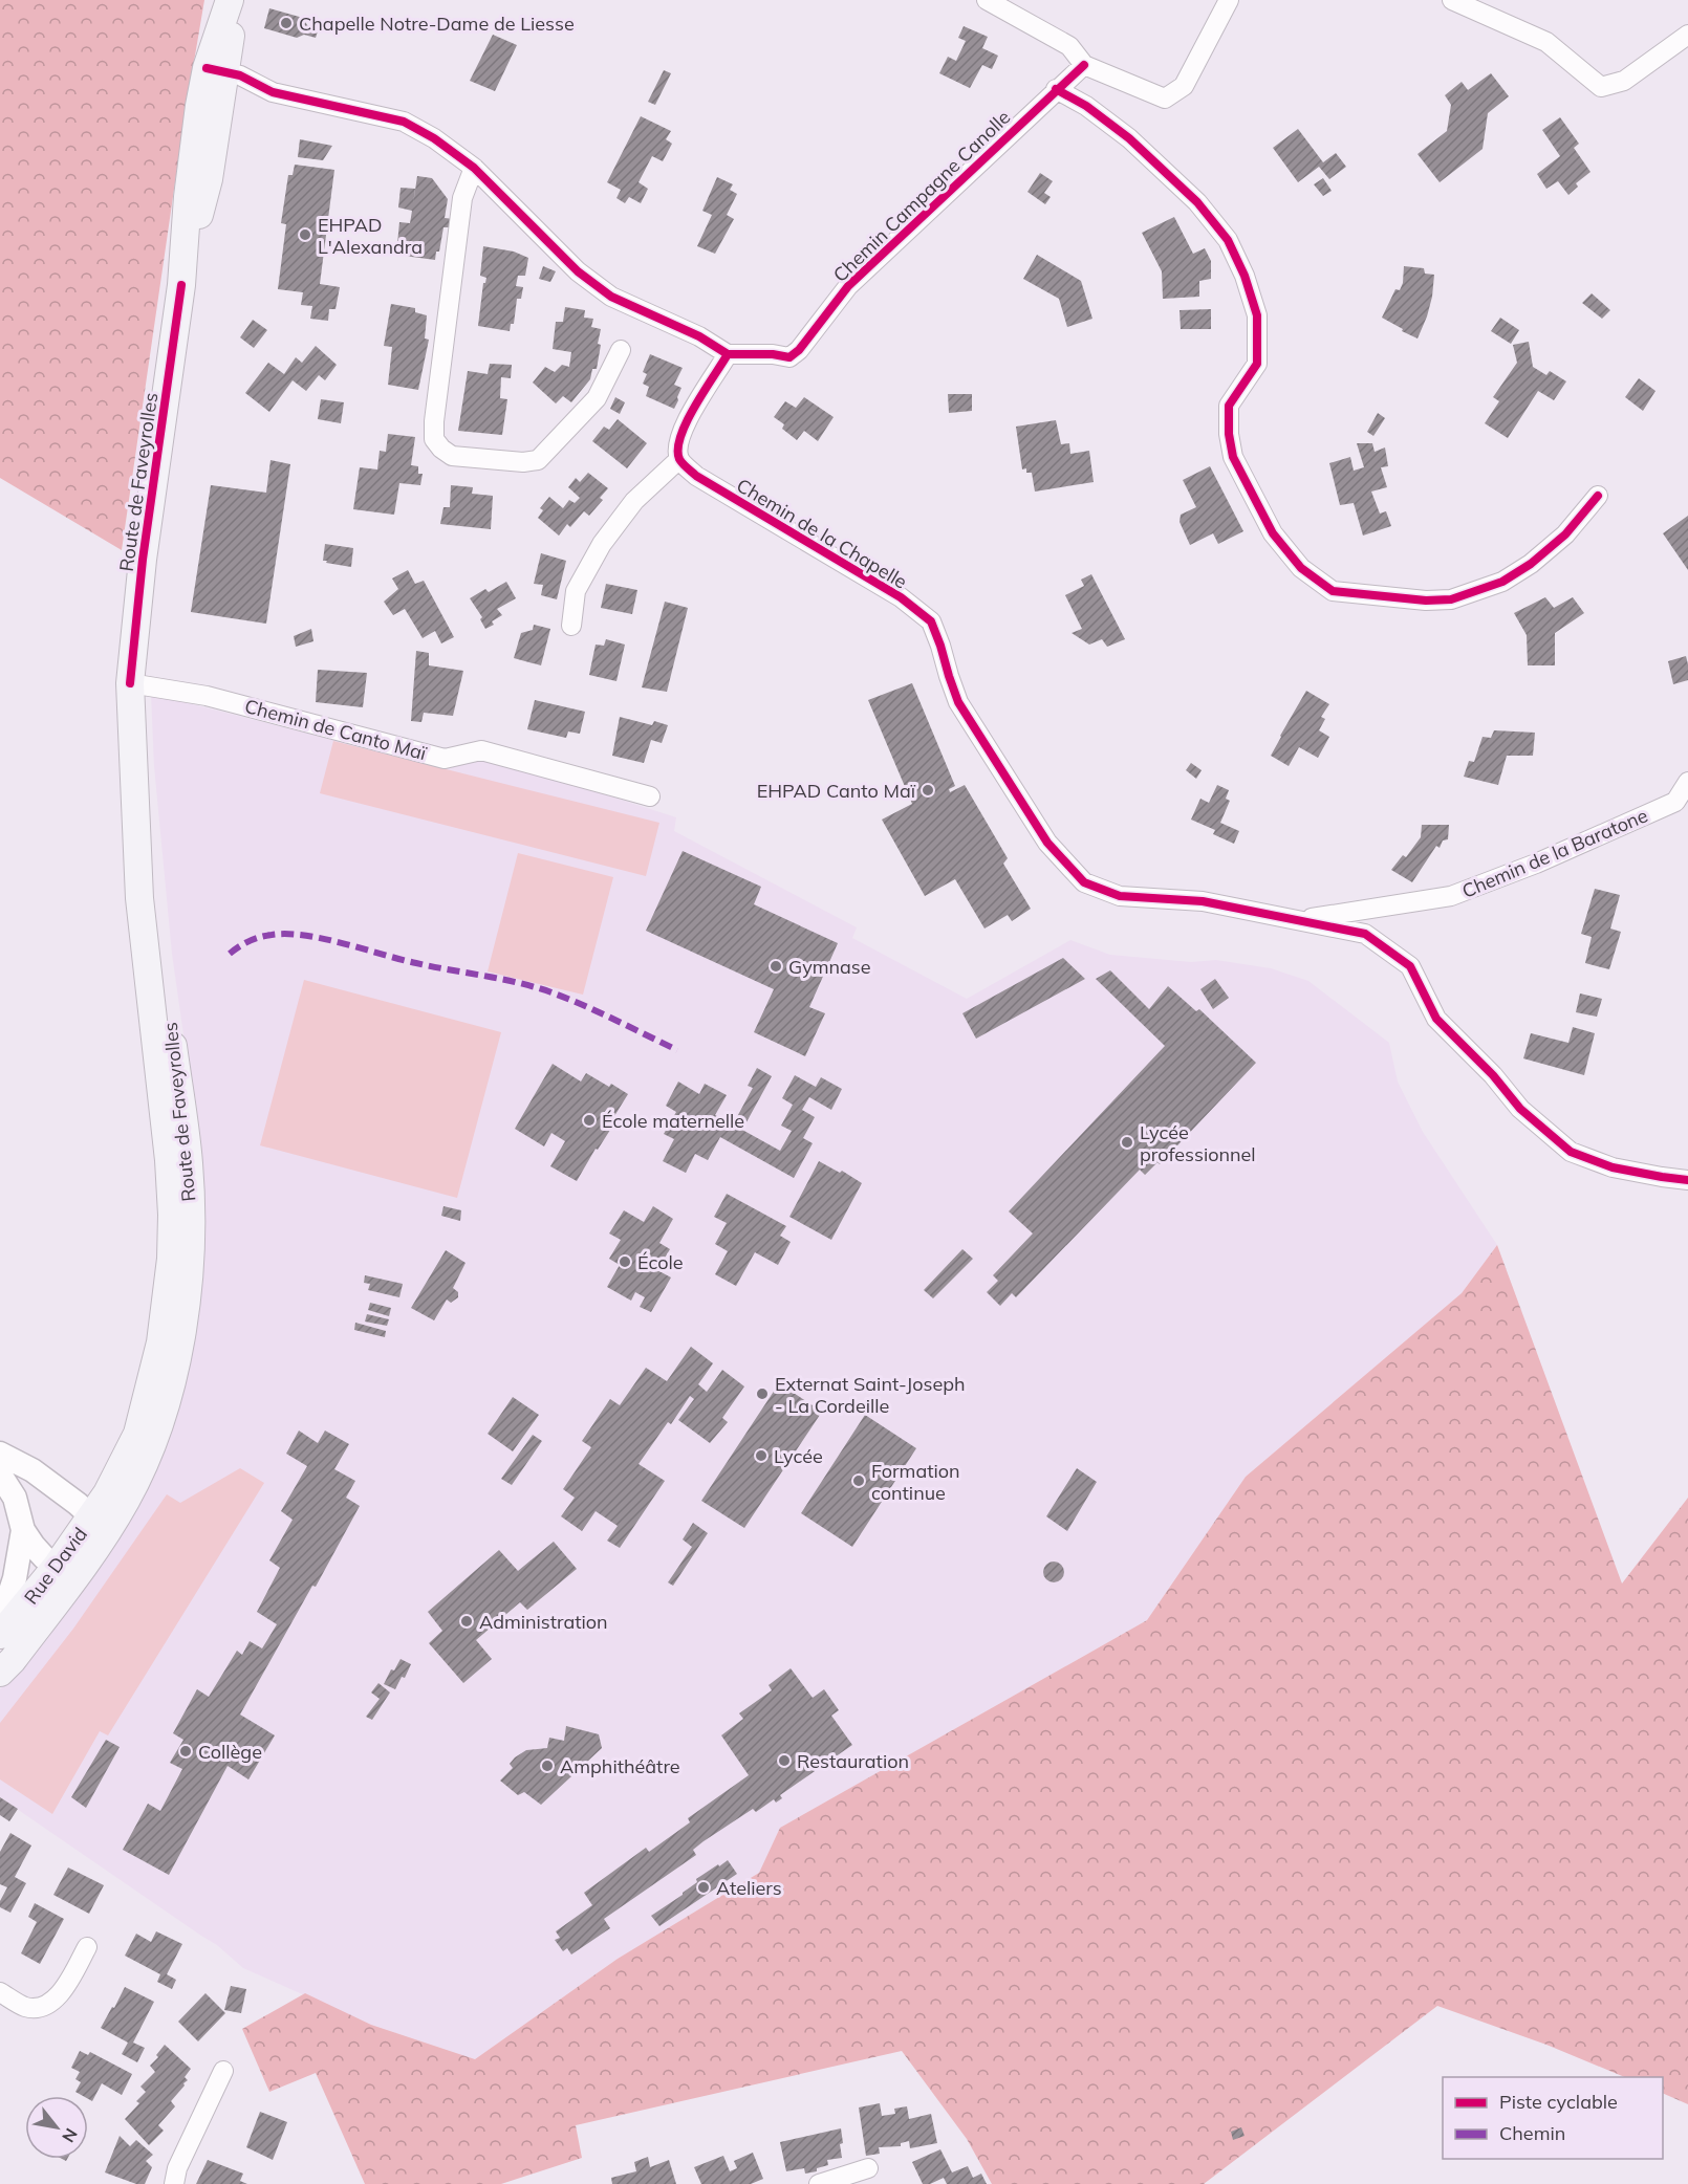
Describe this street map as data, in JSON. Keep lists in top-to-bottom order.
{
  "streets": {
    "main road": ["Route de Faveyrolles", "Rue David"],
    "street": [
      "Chemin Campagne Canolle",
      "Chemin de la Chapelle",
      "Chemin de Canto Maï",
      "Chemin de la Baratone"
    ]
  },
  "crossings": [
    ["Route de Faveyrolles", "Chemin de Canto Maï"],
    ["Route de Faveyrolles", "Rue David"],
    ["Chemin de la Chapelle", "Chemin de la Baratone"]
  ],
  "places": [
    "Chapelle Notre-Dame de Liesse",
    "EHPAD L'Alexandra",
    "EHPAD Canto Maï",
    "Gymnase",
    "École maternelle",
    "Lycée professionnel",
    "École",
    "Externat Saint-Joseph - La Cordeille",
    "Lycée",
    "Formation continue",
    "Administration",
    "Collège",
    "Restauration",
    "Amphithéâtre",
    "Ateliers"
  ],
  "legend": ["Piste cyclable", "Chemin"],
  "north": "bottom right"
}
